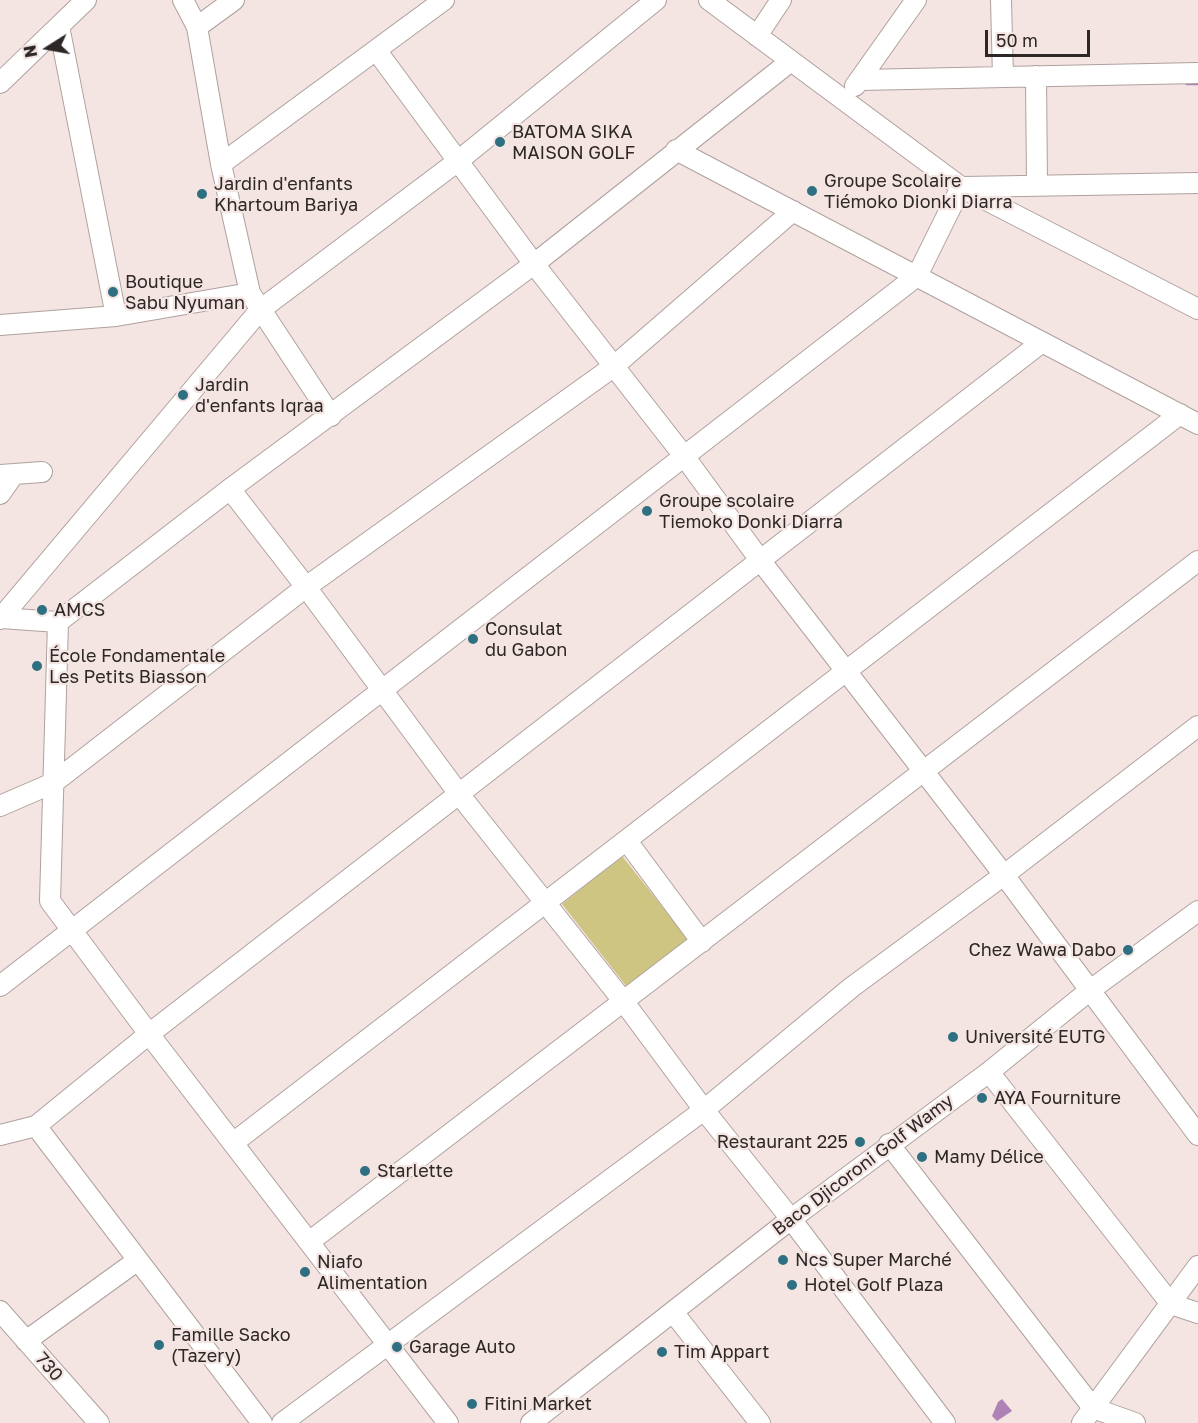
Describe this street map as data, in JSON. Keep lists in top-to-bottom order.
{
  "streets": {
    "street": ["Baco Djicoroni Golf Wamy", "730"]
  },
  "places": [
    "BATOMA SIKA MAISON GOLF",
    "Groupe Scolaire Tiémoko Dionki Diarra",
    "Jardin d'enfants Khartoum Bariya",
    "Boutique Sabu Nyuman",
    "Jardin d'enfants Iqraa",
    "Groupe scolaire Tiemoko Donki Diarra",
    "AMCS",
    "Consulat du Gabon",
    "École Fondamentale Les Petits Biasson",
    "Chez Wawa Dabo",
    "Université EUTG",
    "AYA Fourniture",
    "Restaurant 225",
    "Mamy Délice",
    "Starlette",
    "Ncs Super Marché",
    "Niafo Alimentation",
    "Hotel Golf Plaza",
    "Famille Sacko (Tazery)",
    "Garage Auto",
    "Tim Appart",
    "Fitini Market"
  ],
  "scale_bar": "50 m",
  "north": "left"
}
